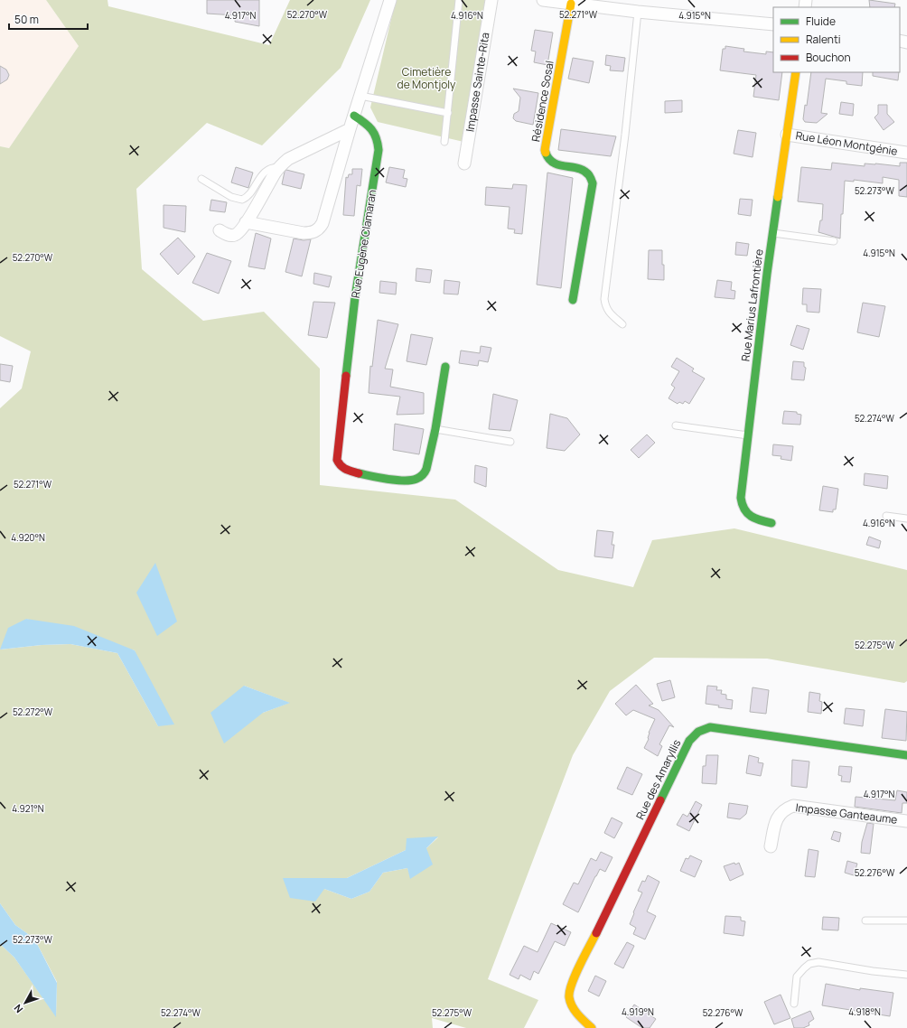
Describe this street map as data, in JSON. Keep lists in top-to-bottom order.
{
  "streets": {
    "street": [
      "Impasse Sainte-Rita",
      "Résidence Sosal",
      "Rue Léon Montgénie",
      "Rue Eugène Clamaran",
      "Rue Marius Lafrontière",
      "Rue des Amaryllis",
      "Impasse Ganteaume"
    ]
  },
  "crossings": [
    ["Rue Léon Montgénie", "Rue Marius Lafrontière"]
  ],
  "parks": ["Cimetière de Montjoly"],
  "legend": ["Fluide", "Ralenti", "Bouchon"],
  "scale_bar": "50 m",
  "north": "bottom left",
  "coordinates": [
    "52.270°W",
    "52.271°W",
    "4.917°N",
    "4.916°N",
    "4.915°N",
    "52.273°W",
    "52.274°W",
    "4.920°N",
    "52.275°W",
    "52.272°W",
    "4.921°N",
    "52.276°W",
    "4.919°N",
    "4.918°N"
  ]
}
